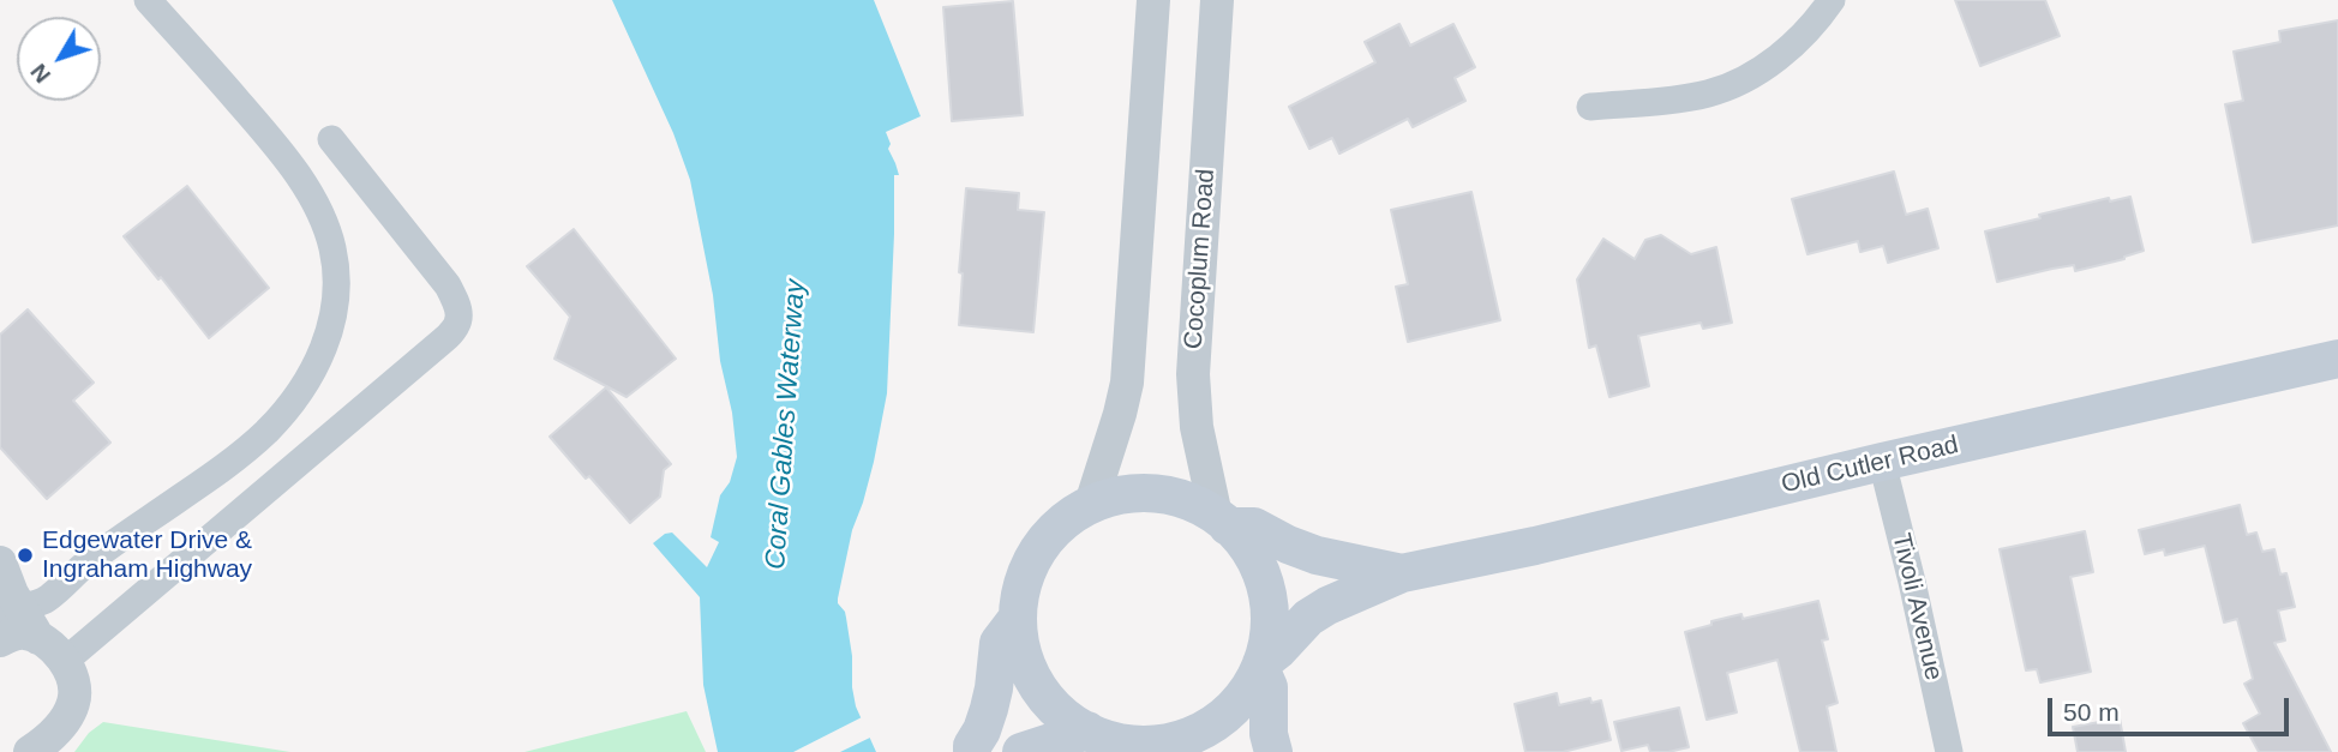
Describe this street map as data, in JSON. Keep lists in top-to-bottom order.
{
  "streets": {
    "main road": ["Old Cutler Road"],
    "street": ["Cocoplum Road", "Tivoli Avenue"]
  },
  "crossings": [
    ["Cocoplum Road", "Old Cutler Road"],
    ["Old Cutler Road", "Tivoli Avenue"]
  ],
  "water": ["Coral Gables Waterway"],
  "places": ["Edgewater Drive & Ingraham Highway"],
  "scale_bar": "50 m",
  "north": "bottom left"
}
